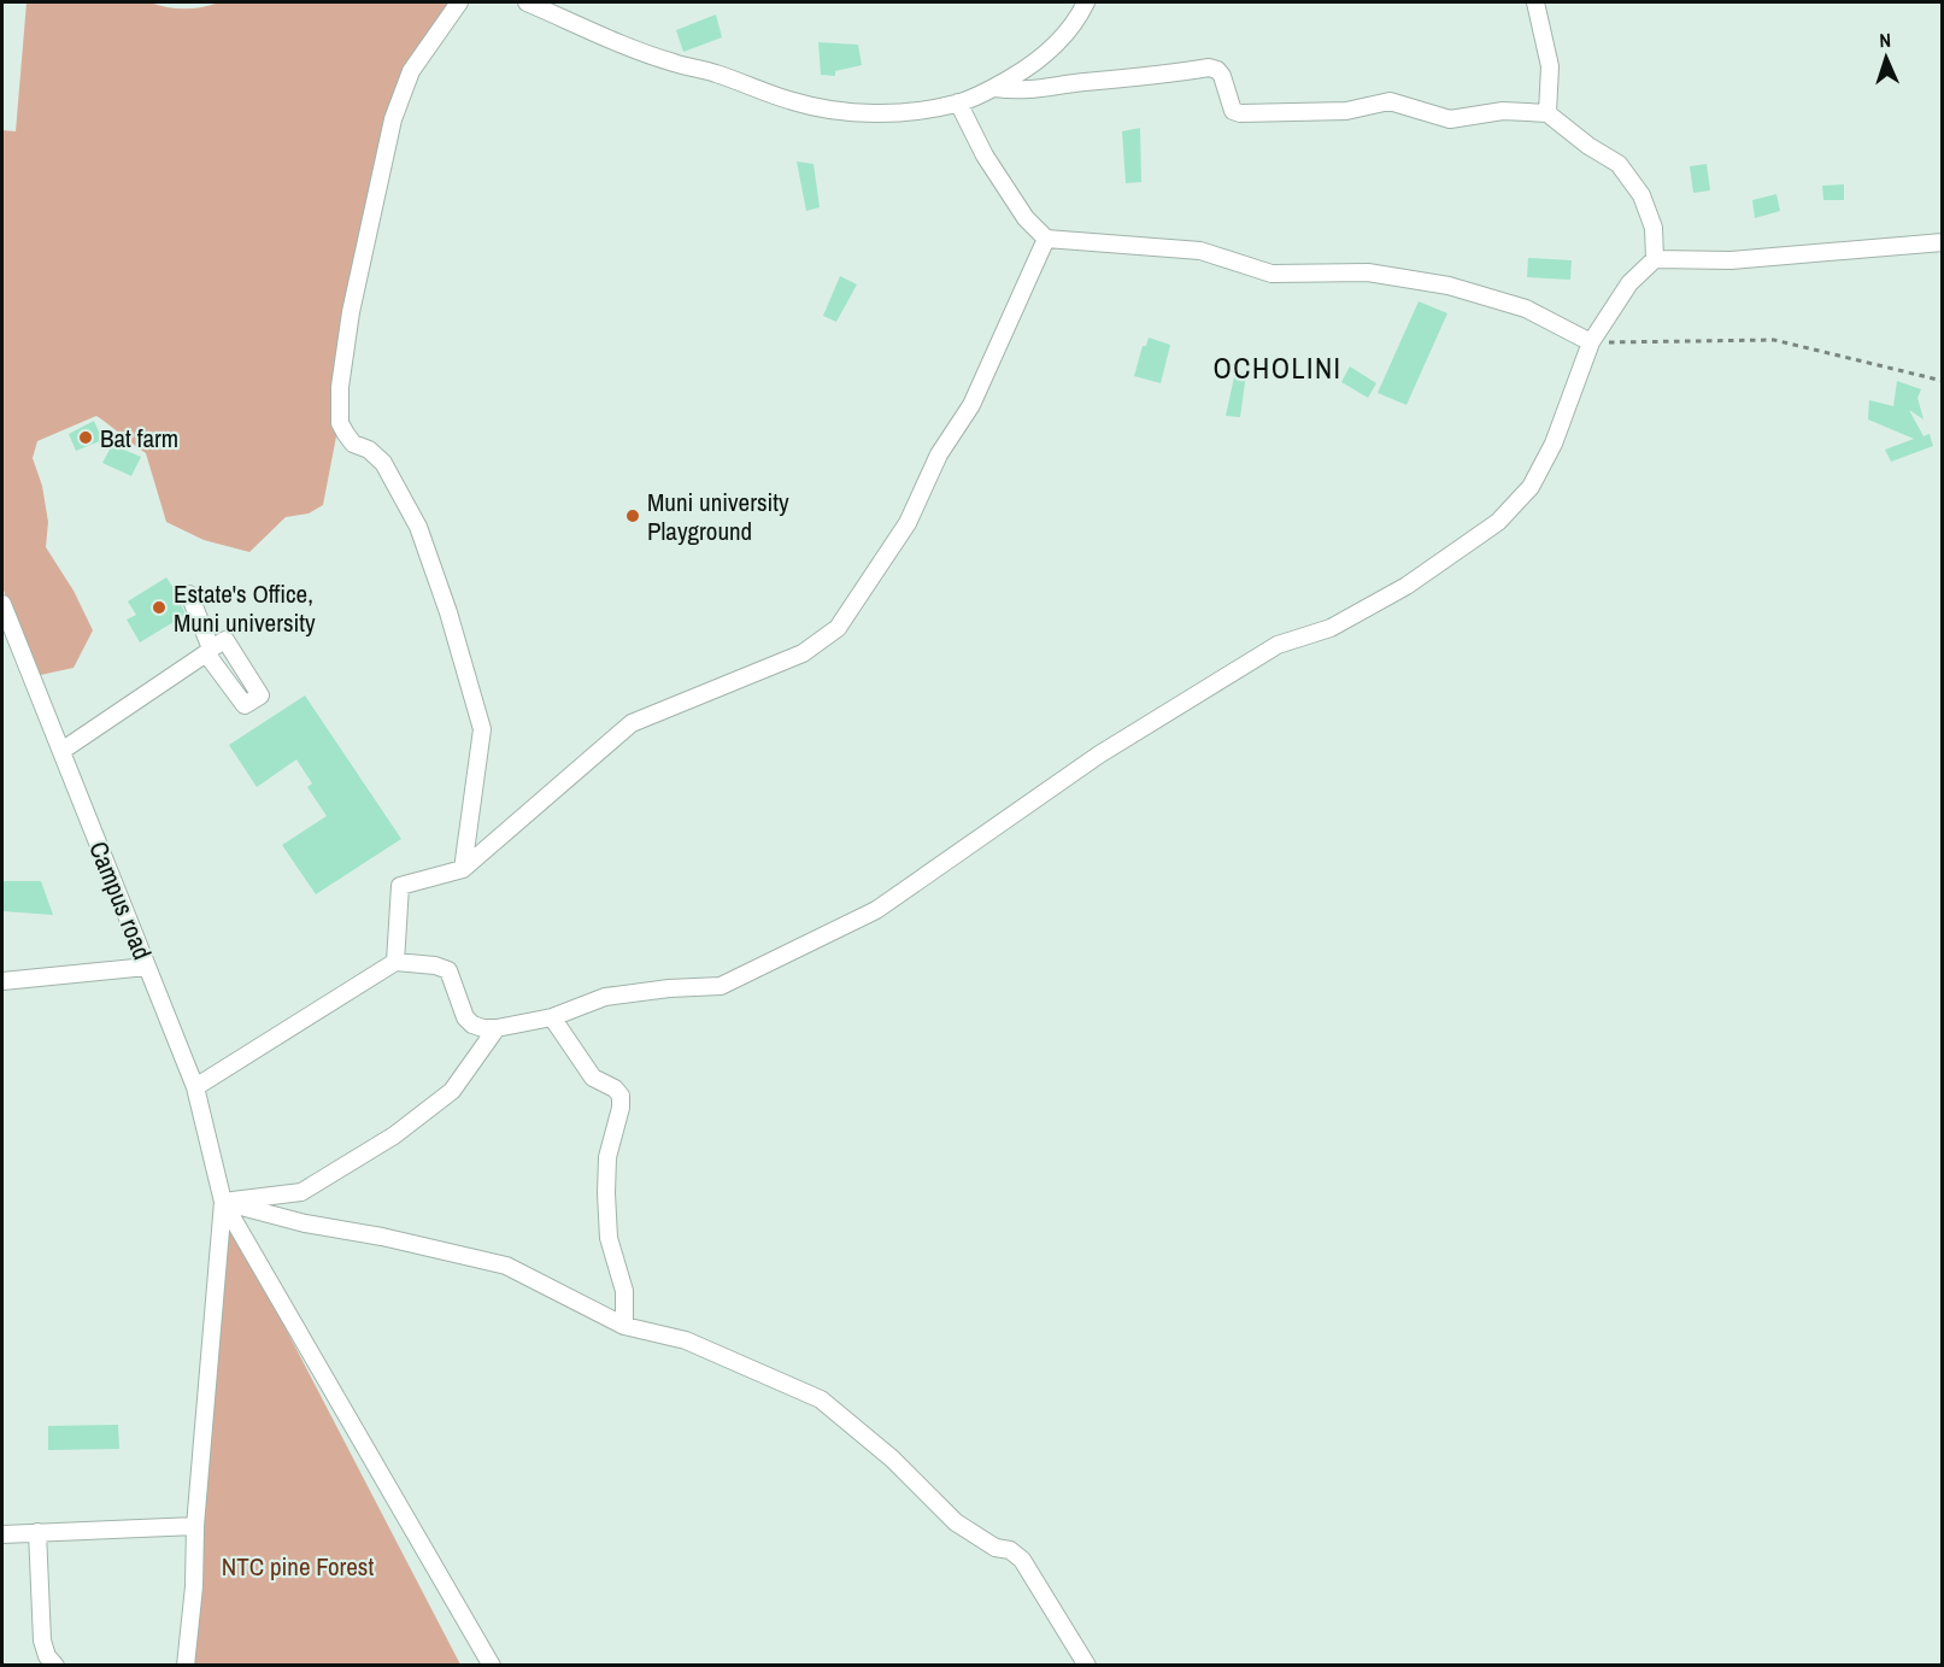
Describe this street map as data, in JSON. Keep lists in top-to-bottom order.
{
  "streets": {
    "street": ["Campus road"]
  },
  "districts": ["OCHOLINI"],
  "parks": ["NTC pine Forest"],
  "places": ["Bat farm", "Muni university Playground", "Estate's Office, Muni university"],
  "north": "top"
}
